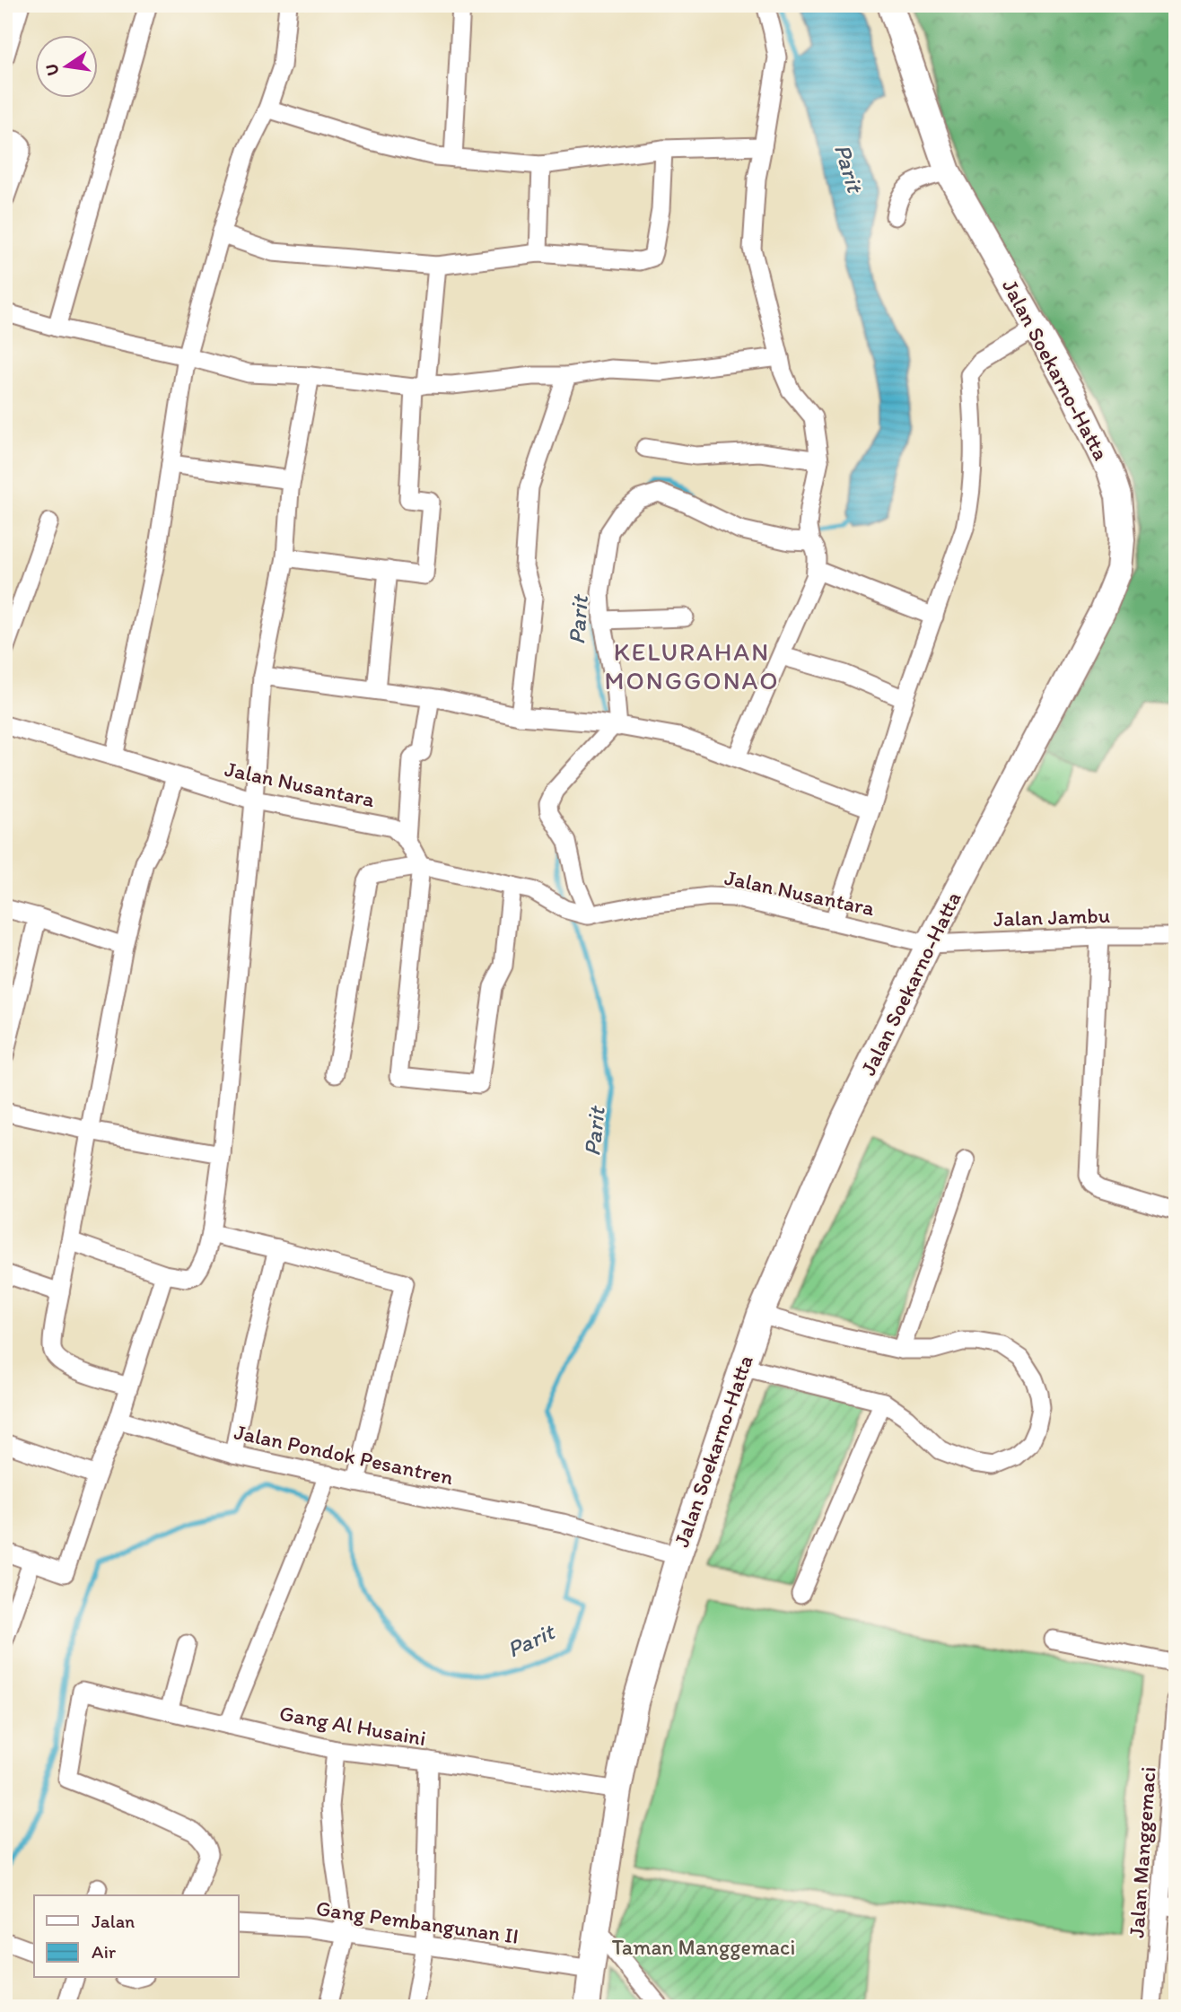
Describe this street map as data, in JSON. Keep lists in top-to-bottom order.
{
  "streets": {
    "highway": ["Jalan Soekarno-Hatta"],
    "street": [
      "Jalan Nusantara",
      "Jalan Jambu",
      "Jalan Pondok Pesantren",
      "Gang Al Husaini",
      "Jalan Manggemaci",
      "Gang Pembangunan II"
    ]
  },
  "crossings": [
    ["Jalan Soekarno-Hatta", "Jalan Nusantara"],
    ["Jalan Soekarno-Hatta", "Jalan Jambu"],
    ["Jalan Soekarno-Hatta", "Jalan Pondok Pesantren"],
    ["Jalan Soekarno-Hatta", "Gang Al Husaini"],
    ["Jalan Soekarno-Hatta", "Gang Pembangunan II"],
    ["Jalan Nusantara", "Jalan Jambu"]
  ],
  "districts": ["KELURAHAN MONGGONAO"],
  "water": ["Parit"],
  "parks": ["Taman Manggemaci"],
  "legend": ["Jalan", "Air"],
  "north": "left"
}
